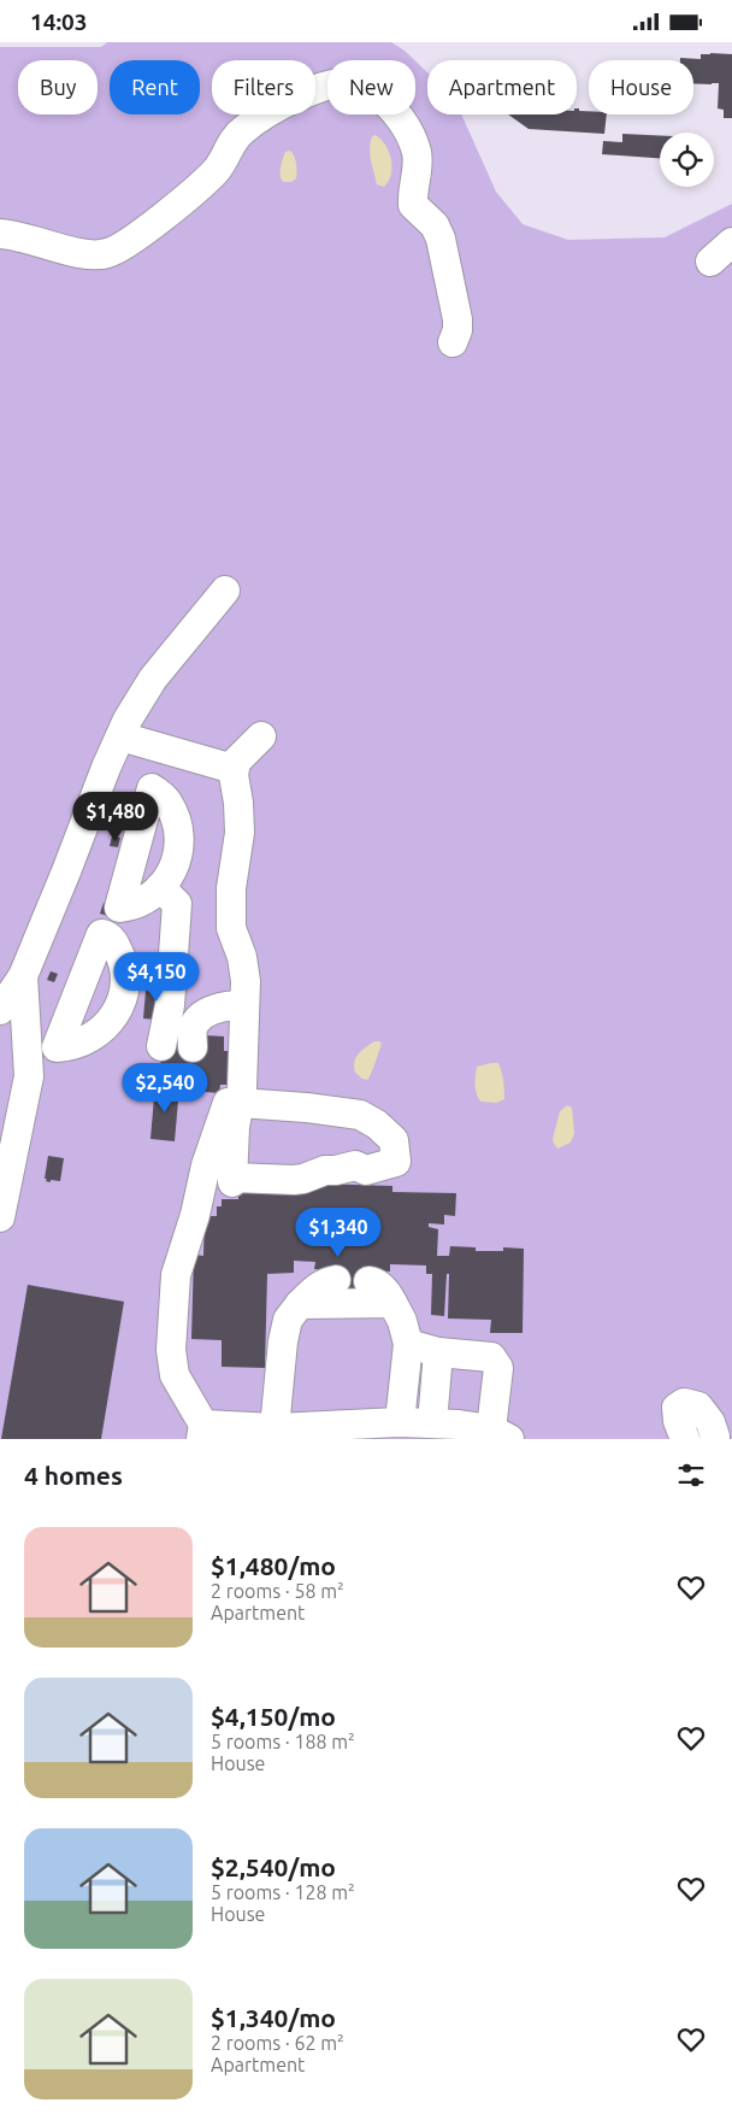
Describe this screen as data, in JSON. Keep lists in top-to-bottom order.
{
  "page": {
    "status": "14:03",
    "chip": [
      "Buy",
      "Rent",
      "Filters",
      "New",
      "Apartment",
      "House"
    ],
    "price": [
      "$1,480",
      "$4,150",
      "$2,540",
      "$1,340"
    ],
    "heading": "4 homes",
    "list": [
      {
        "name": "$1,480/mo",
        "note": "2 rooms · 58 m² · Apartment"
      },
      {
        "name": "$4,150/mo",
        "note": "5 rooms · 188 m² · House"
      },
      {
        "name": "$2,540/mo",
        "note": "5 rooms · 128 m² · House"
      },
      {
        "name": "$1,340/mo",
        "note": "2 rooms · 62 m² · Apartment"
      }
    ]
  }
}
